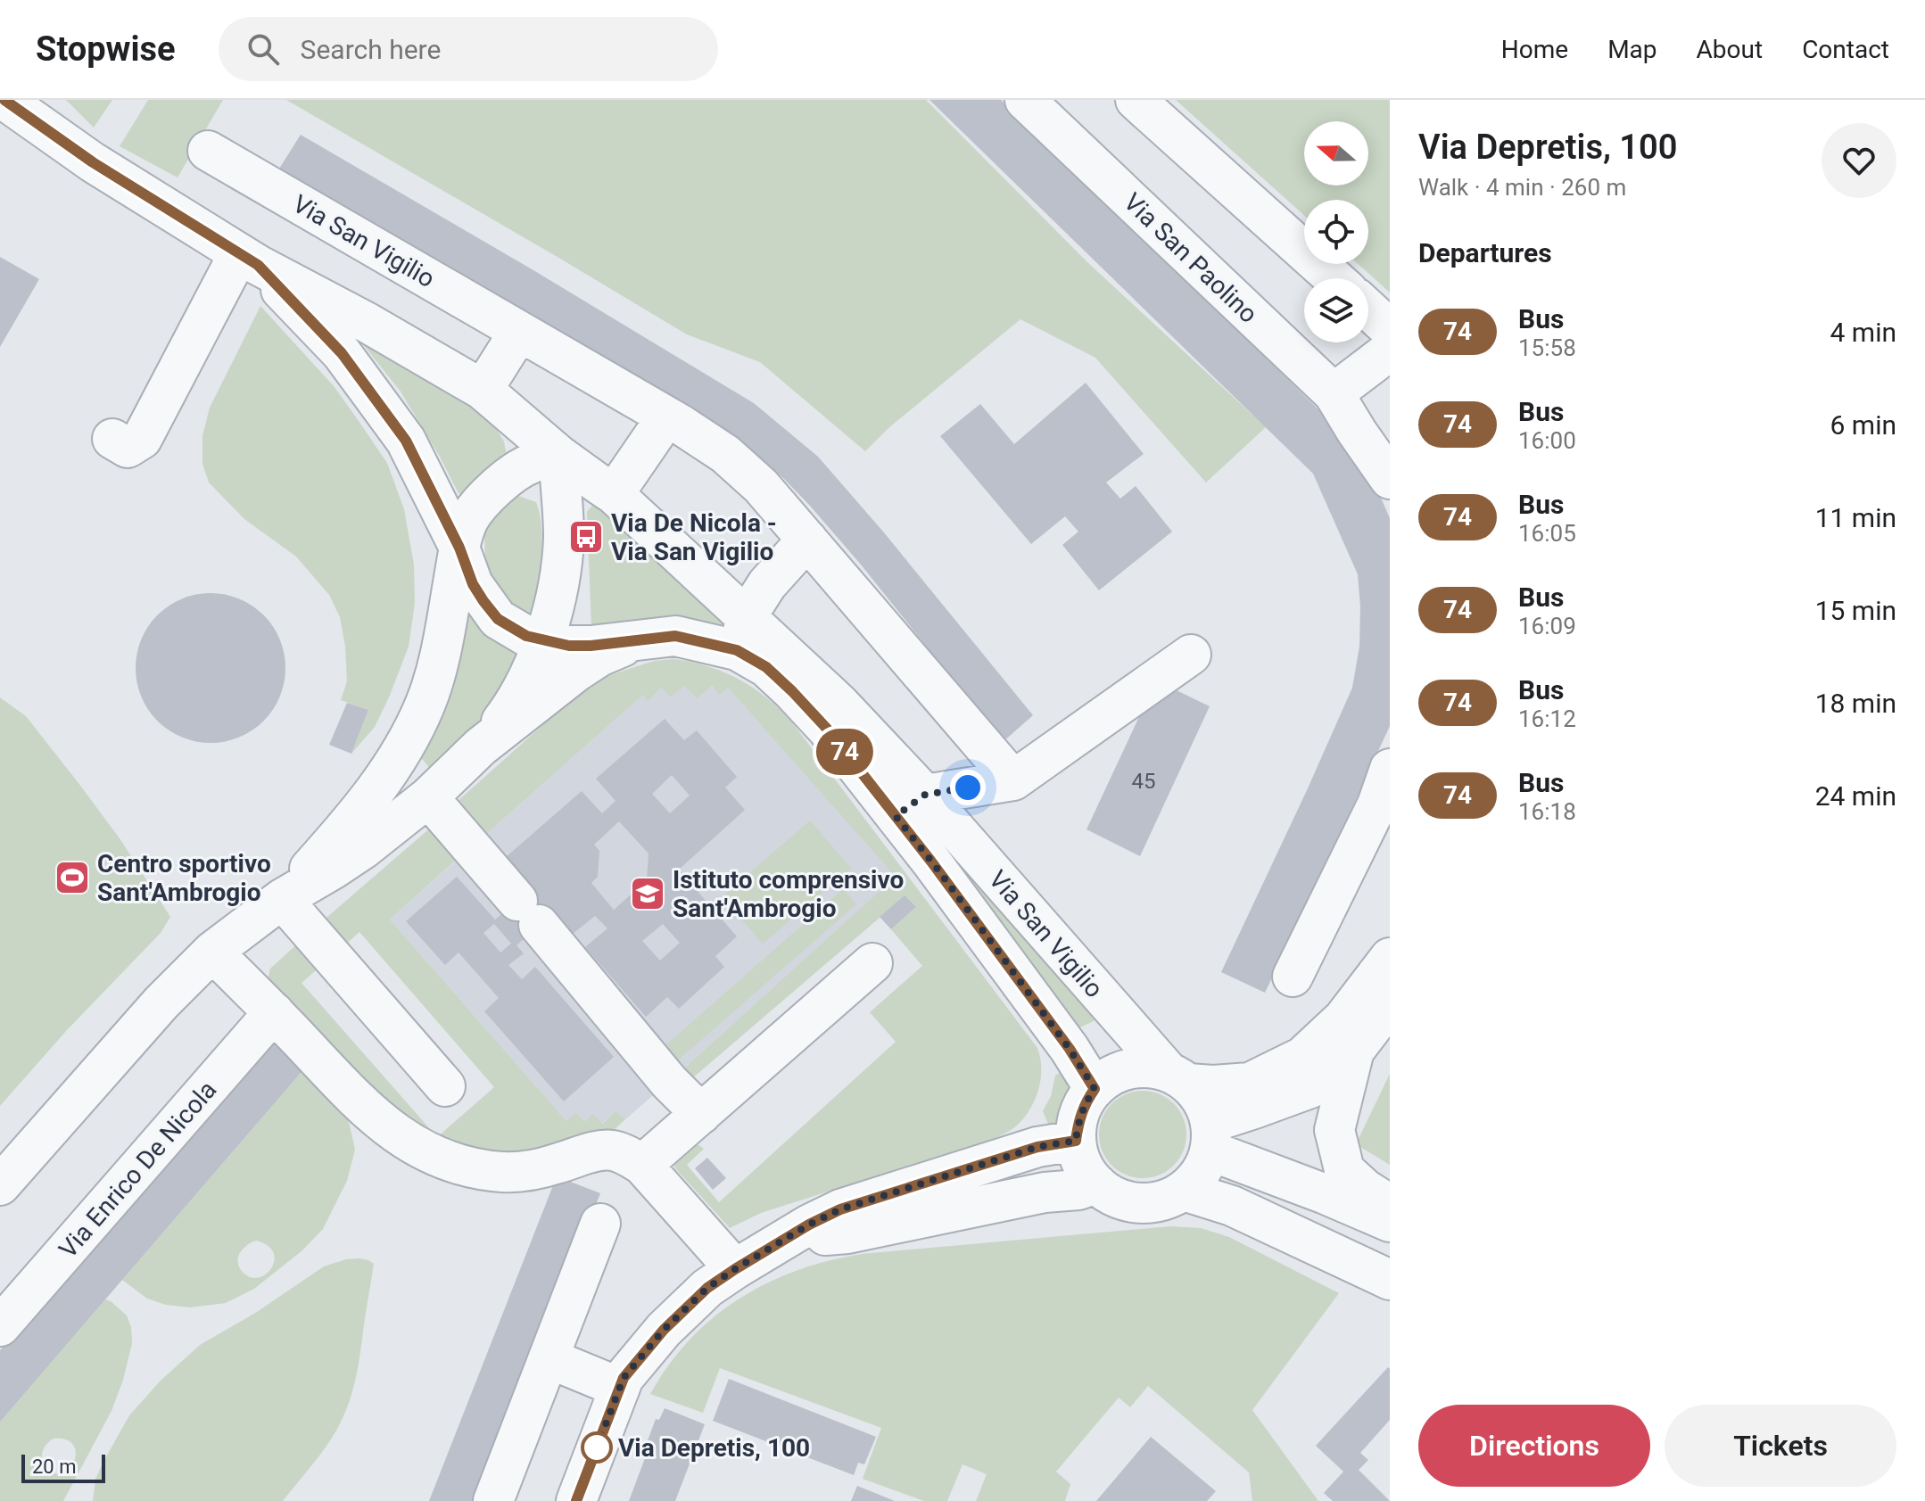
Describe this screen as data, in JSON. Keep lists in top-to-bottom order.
{
  "streets": {
    "street": ["Via San Vigilio", "Via San Paolino", "Via Enrico De Nicola"]
  },
  "places": {
    "bus stop": ["Via De Nicola - Via San Vigilio"],
    "sports": ["Centro sportivo Sant'Ambrogio"],
    "school or university": ["Istituto comprensivo Sant'Ambrogio"],
    "other": ["Via Depretis, 100"]
  },
  "lines": ["bus line 74"],
  "house_numbers": ["45"],
  "scale_bar": "20 m",
  "north": "left",
  "page": {
    "header": "Stopwise",
    "search": "Search here",
    "nav": [
      "Home",
      "Map",
      "About",
      "Contact"
    ],
    "on_map": "74",
    "heading": [
      ["Via Depretis, 100", "Walk · 4 min · 260 m"],
      "Departures"
    ],
    "list": [
      {
        "mark": "74",
        "name": "Bus",
        "note": "15:58",
        "value": "4 min"
      },
      {
        "mark": "74",
        "name": "Bus",
        "note": "16:00",
        "value": "6 min"
      },
      {
        "mark": "74",
        "name": "Bus",
        "note": "16:05",
        "value": "11 min"
      },
      {
        "mark": "74",
        "name": "Bus",
        "note": "16:09",
        "value": "15 min"
      },
      {
        "mark": "74",
        "name": "Bus",
        "note": "16:12",
        "value": "18 min"
      },
      {
        "mark": "74",
        "name": "Bus",
        "note": "16:18",
        "value": "24 min"
      }
    ],
    "buttons": ["Directions", "Tickets"],
    "scale": "20 m"
  }
}
